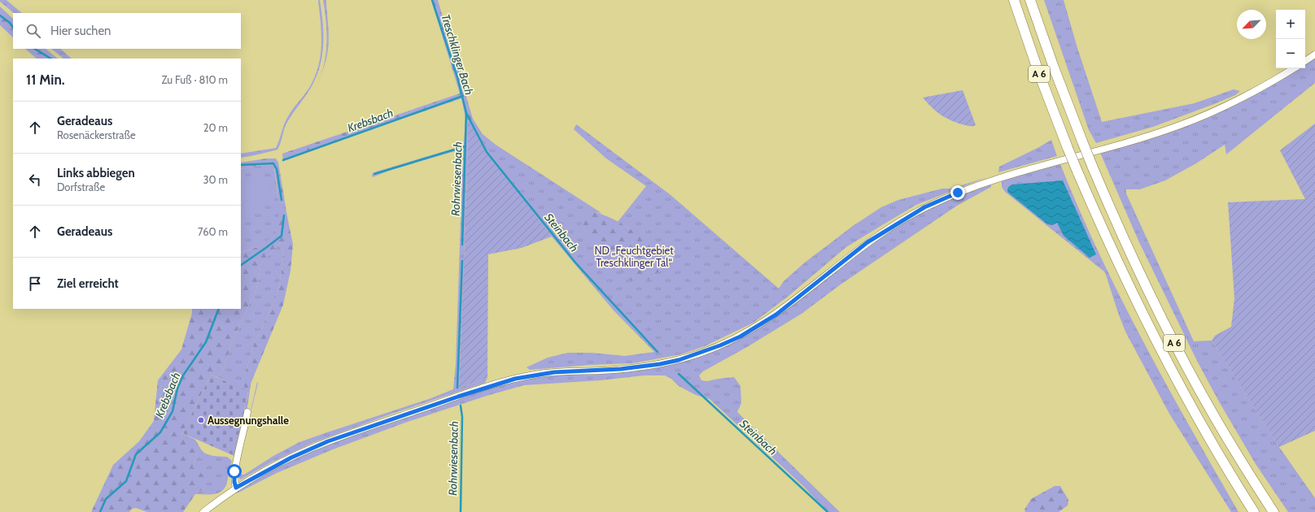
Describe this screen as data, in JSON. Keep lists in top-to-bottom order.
{
  "streets": {
    "highway": ["A 6"]
  },
  "water": [
    "Treschklinger Bach",
    "Krebsbach",
    "Rohrwiesenbach",
    "Steinbach"
  ],
  "parks": ["ND „Feuchtgebiet Treschklinger Tal“"],
  "places": ["Aussegnungshalle"],
  "north": "bottom left",
  "page": {
    "map_buttons": ["+", "−"],
    "search": "Hier suchen",
    "heading": ["11 Min.", "Zu Fuß · 810 m"],
    "list": [
      ["Geradeaus", "Rosenäckerstraße", "20 m"],
      ["Links abbiegen", "Dorfstraße", "30 m"],
      ["Geradeaus", "760 m"],
      "Ziel erreicht"
    ]
  }
}
